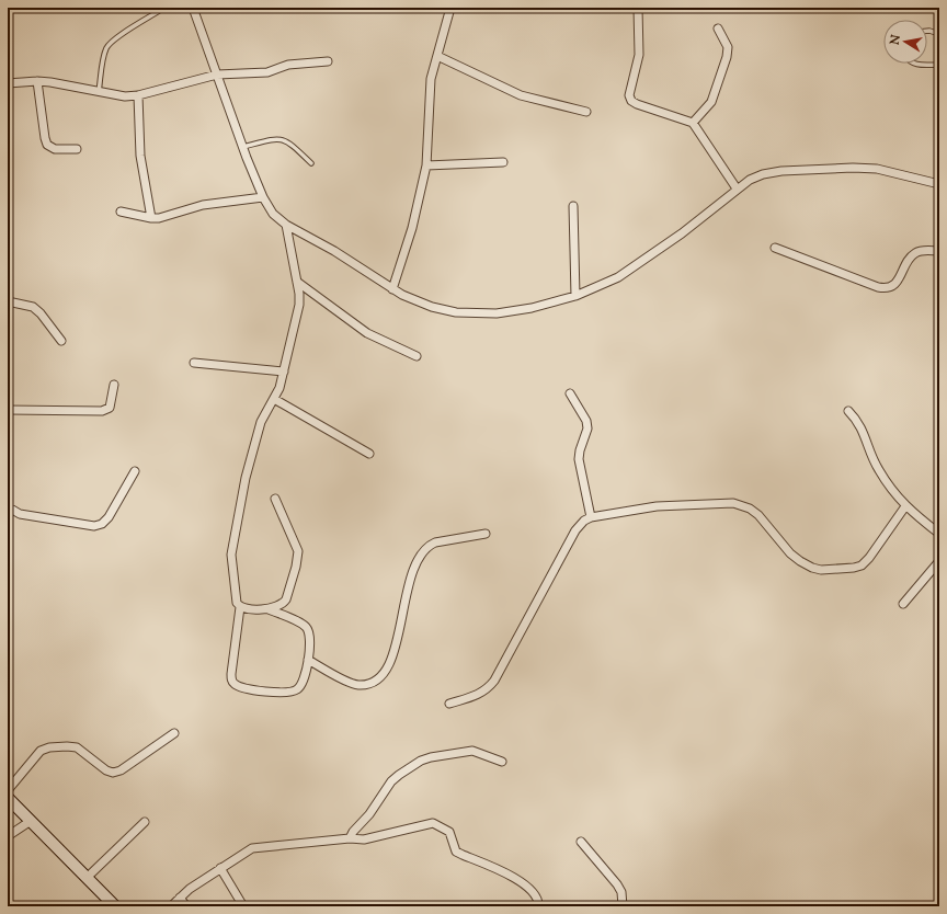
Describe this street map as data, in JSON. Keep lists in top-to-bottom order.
{
  "north": "left"
}
